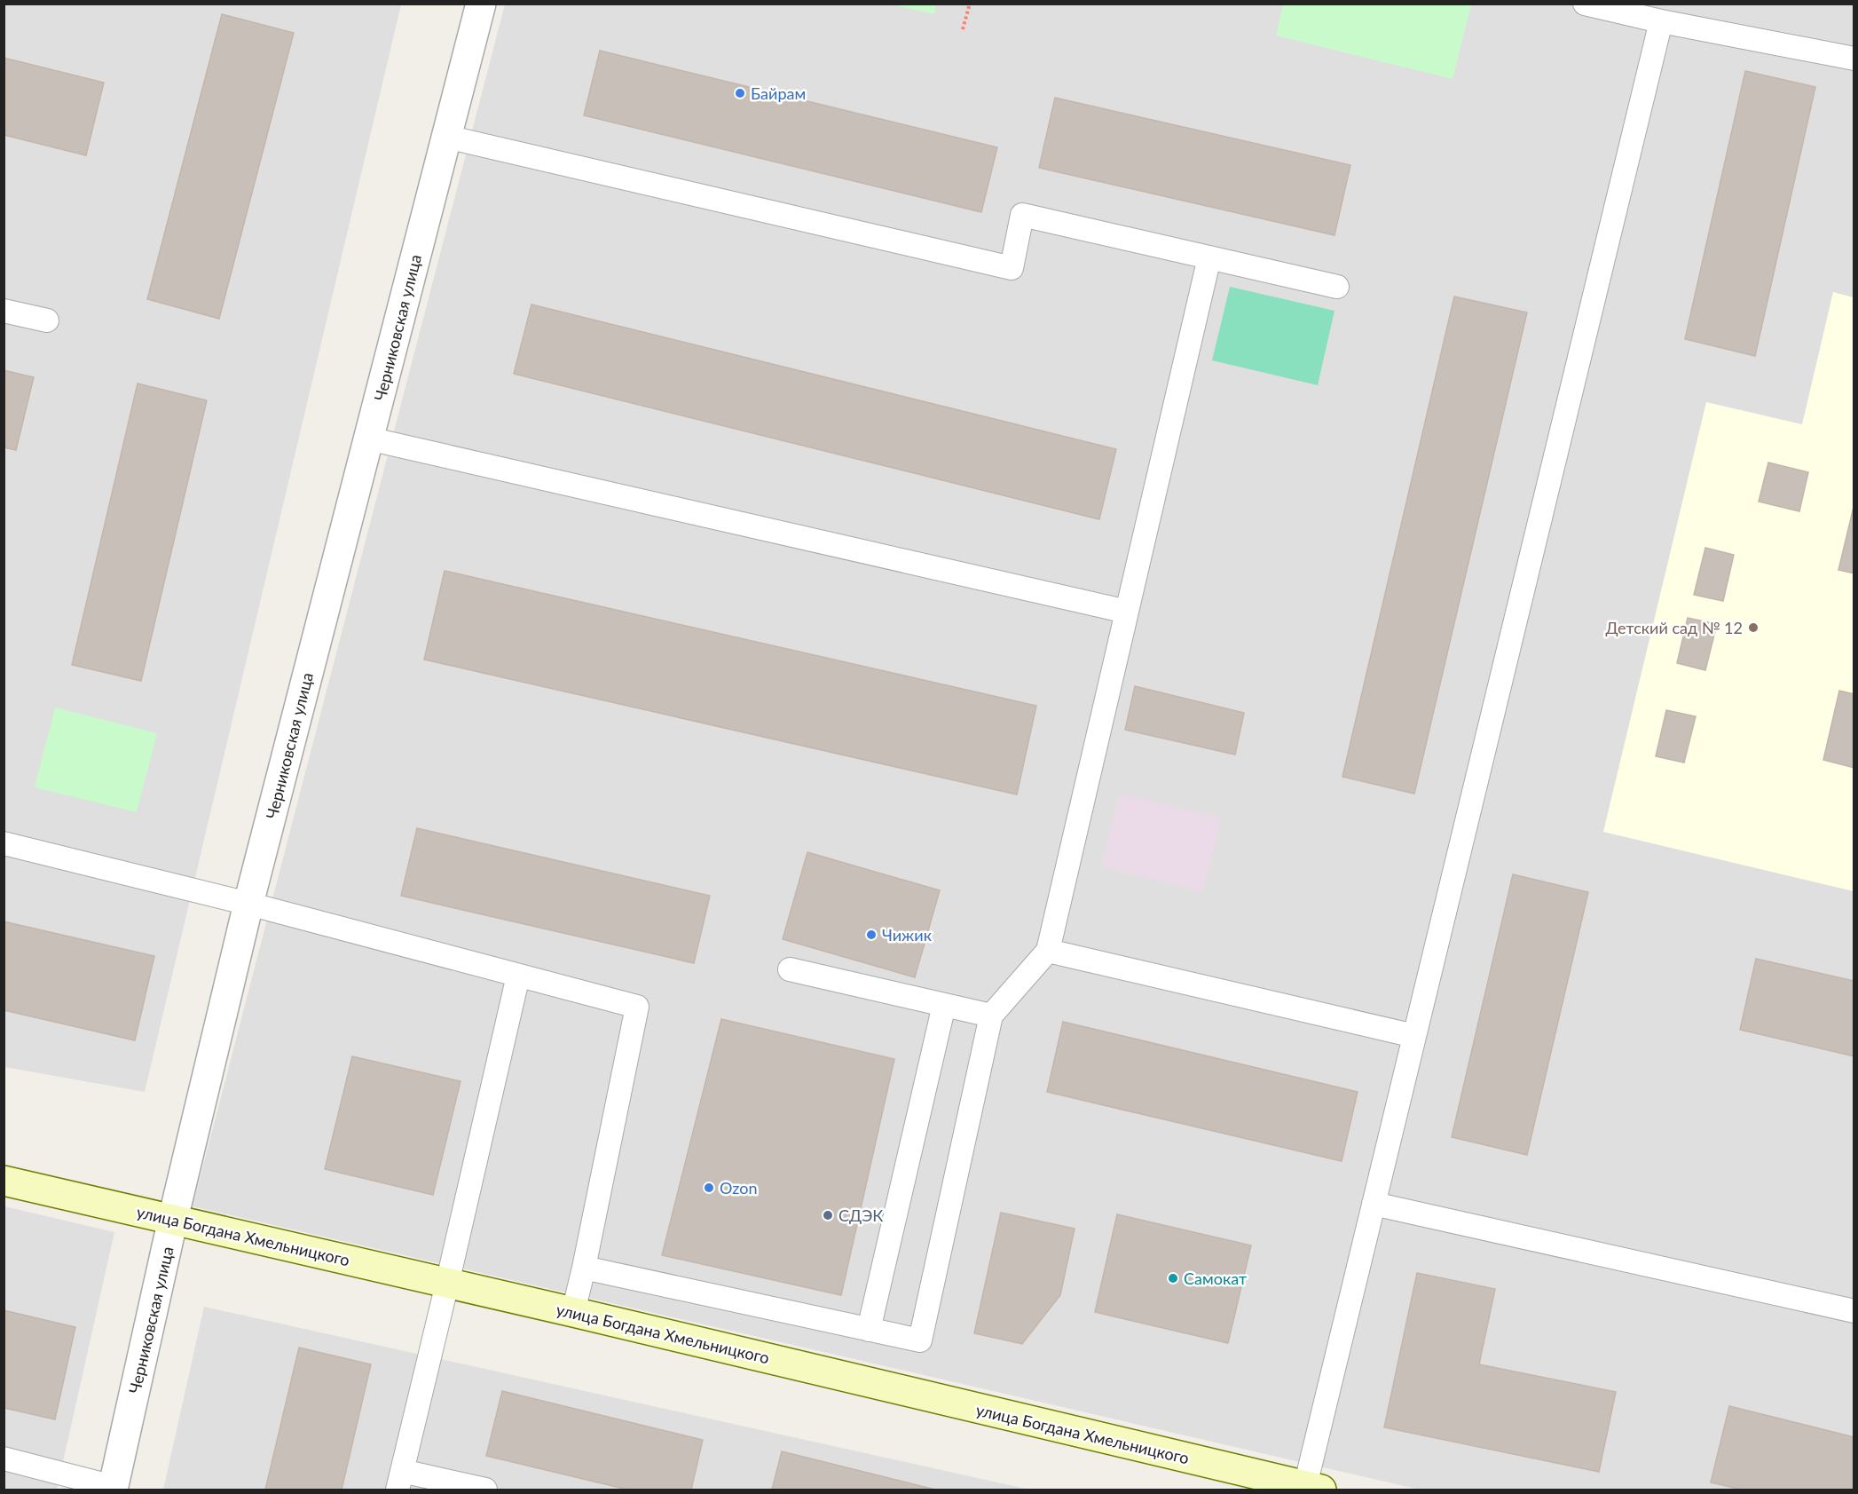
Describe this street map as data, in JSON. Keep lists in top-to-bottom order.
{
  "streets": {
    "main road": ["улица Богдана Хмельницкого"],
    "street": ["Черниковская улица"]
  },
  "crossings": [
    ["Черниковская улица", "улица Богдана Хмельницкого"]
  ],
  "places": [
    "Байрам",
    "Детский сад № 12",
    "Чижик",
    "Ozon",
    "СДЭК",
    "Самокат"
  ]
}
